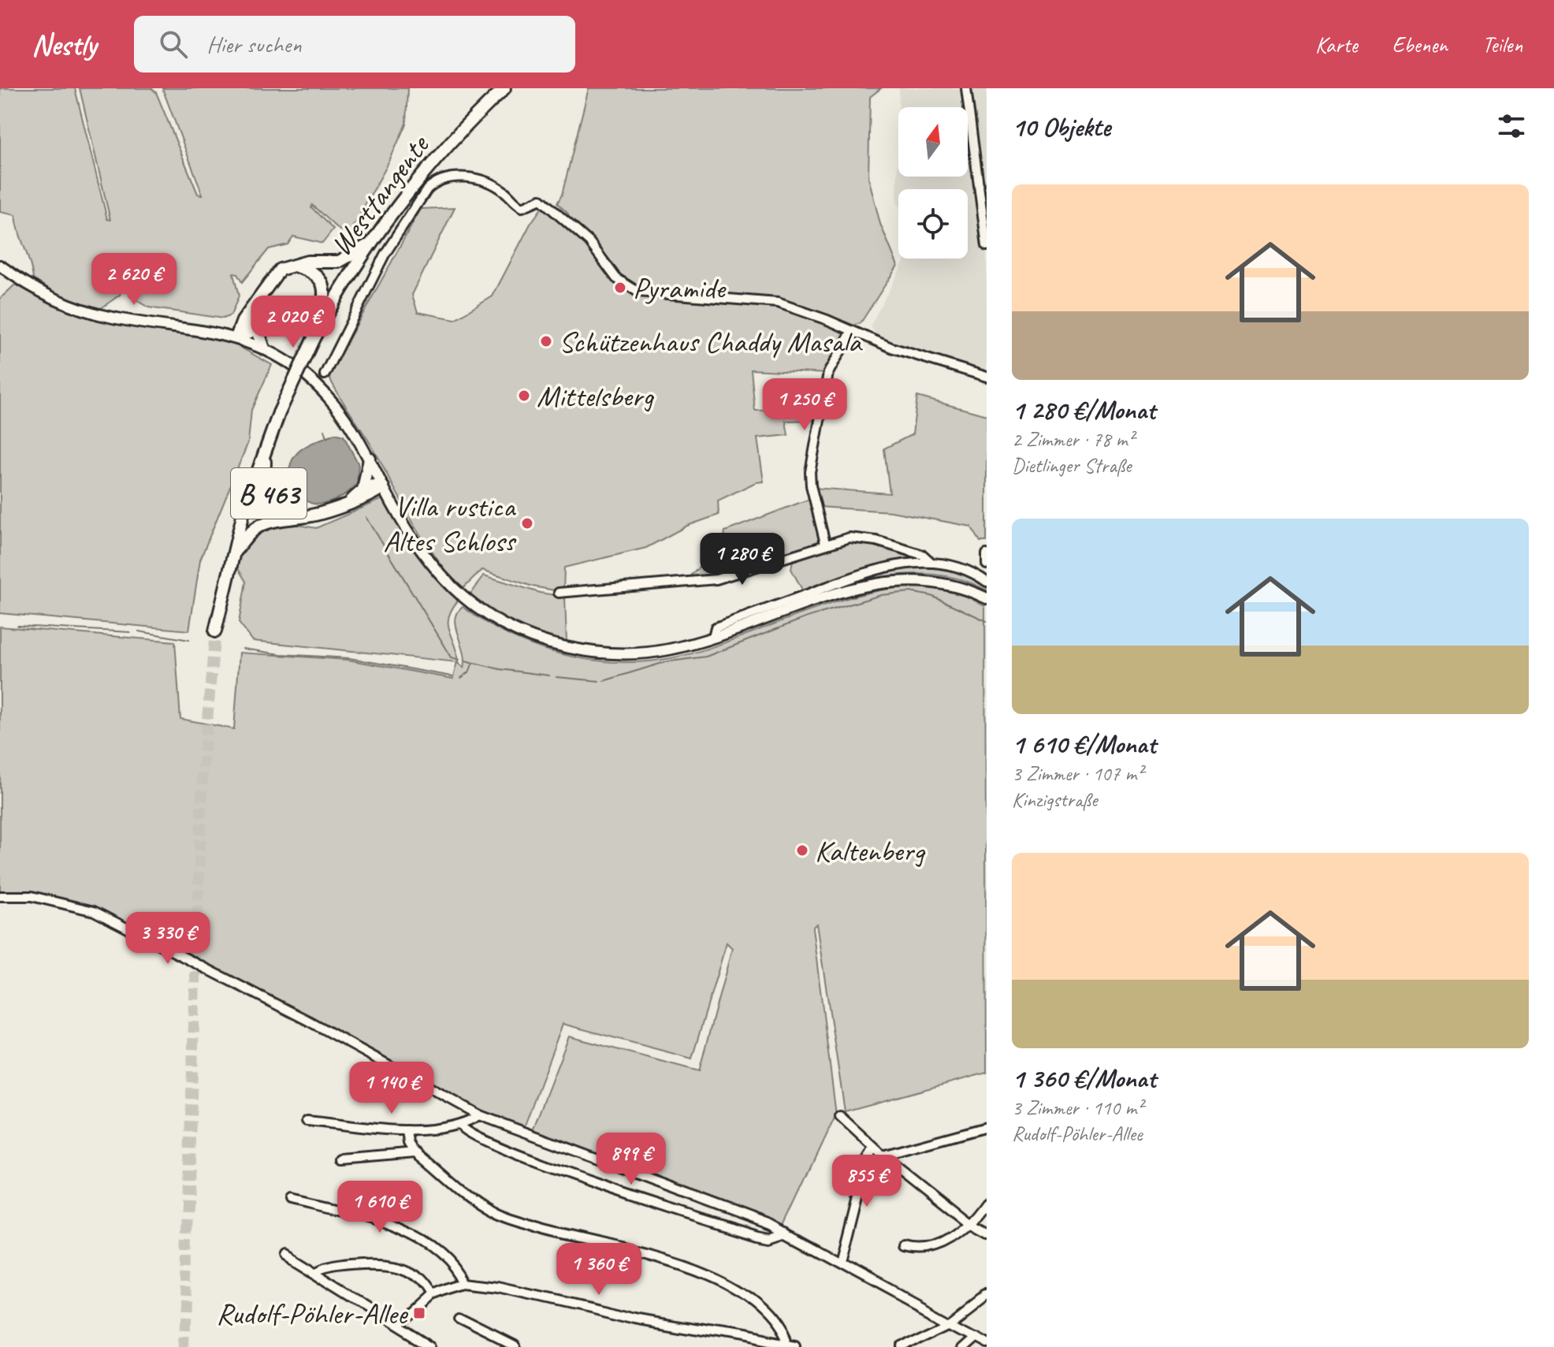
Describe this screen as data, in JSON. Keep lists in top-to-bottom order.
{
  "streets": {
    "highway": ["Westtangente", "B 463"]
  },
  "crossings": [
    ["Westtangente", "B 463"]
  ],
  "places": {
    "other": [
      "Pyramide",
      "Schützenhaus Chaddy Masala",
      "Mittelsberg",
      "Villa rustica Altes Schloss",
      "Kaltenberg"
    ],
    "transit": ["Rudolf-Pöhler-Allee"]
  },
  "north": "top",
  "page": {
    "header": "Nestly",
    "search": "Hier suchen",
    "nav": ["Karte", "Ebenen", "Teilen"],
    "heading": "10 Objekte",
    "list": [
      {
        "name": "1 280 €/Monat",
        "note": "2 Zimmer · 78 m² · Dietlinger Straße"
      },
      {
        "name": "1 610 €/Monat",
        "note": "3 Zimmer · 107 m² · Kinzigstraße"
      },
      {
        "name": "1 360 €/Monat",
        "note": "3 Zimmer · 110 m² · Rudolf-Pöhler-Allee"
      }
    ],
    "price": [
      "2 620 €",
      "2 020 €",
      "1 250 €",
      "1 280 €",
      "3 330 €",
      "1 140 €",
      "899 €",
      "855 €",
      "1 610 €",
      "1 360 €"
    ]
  }
}
